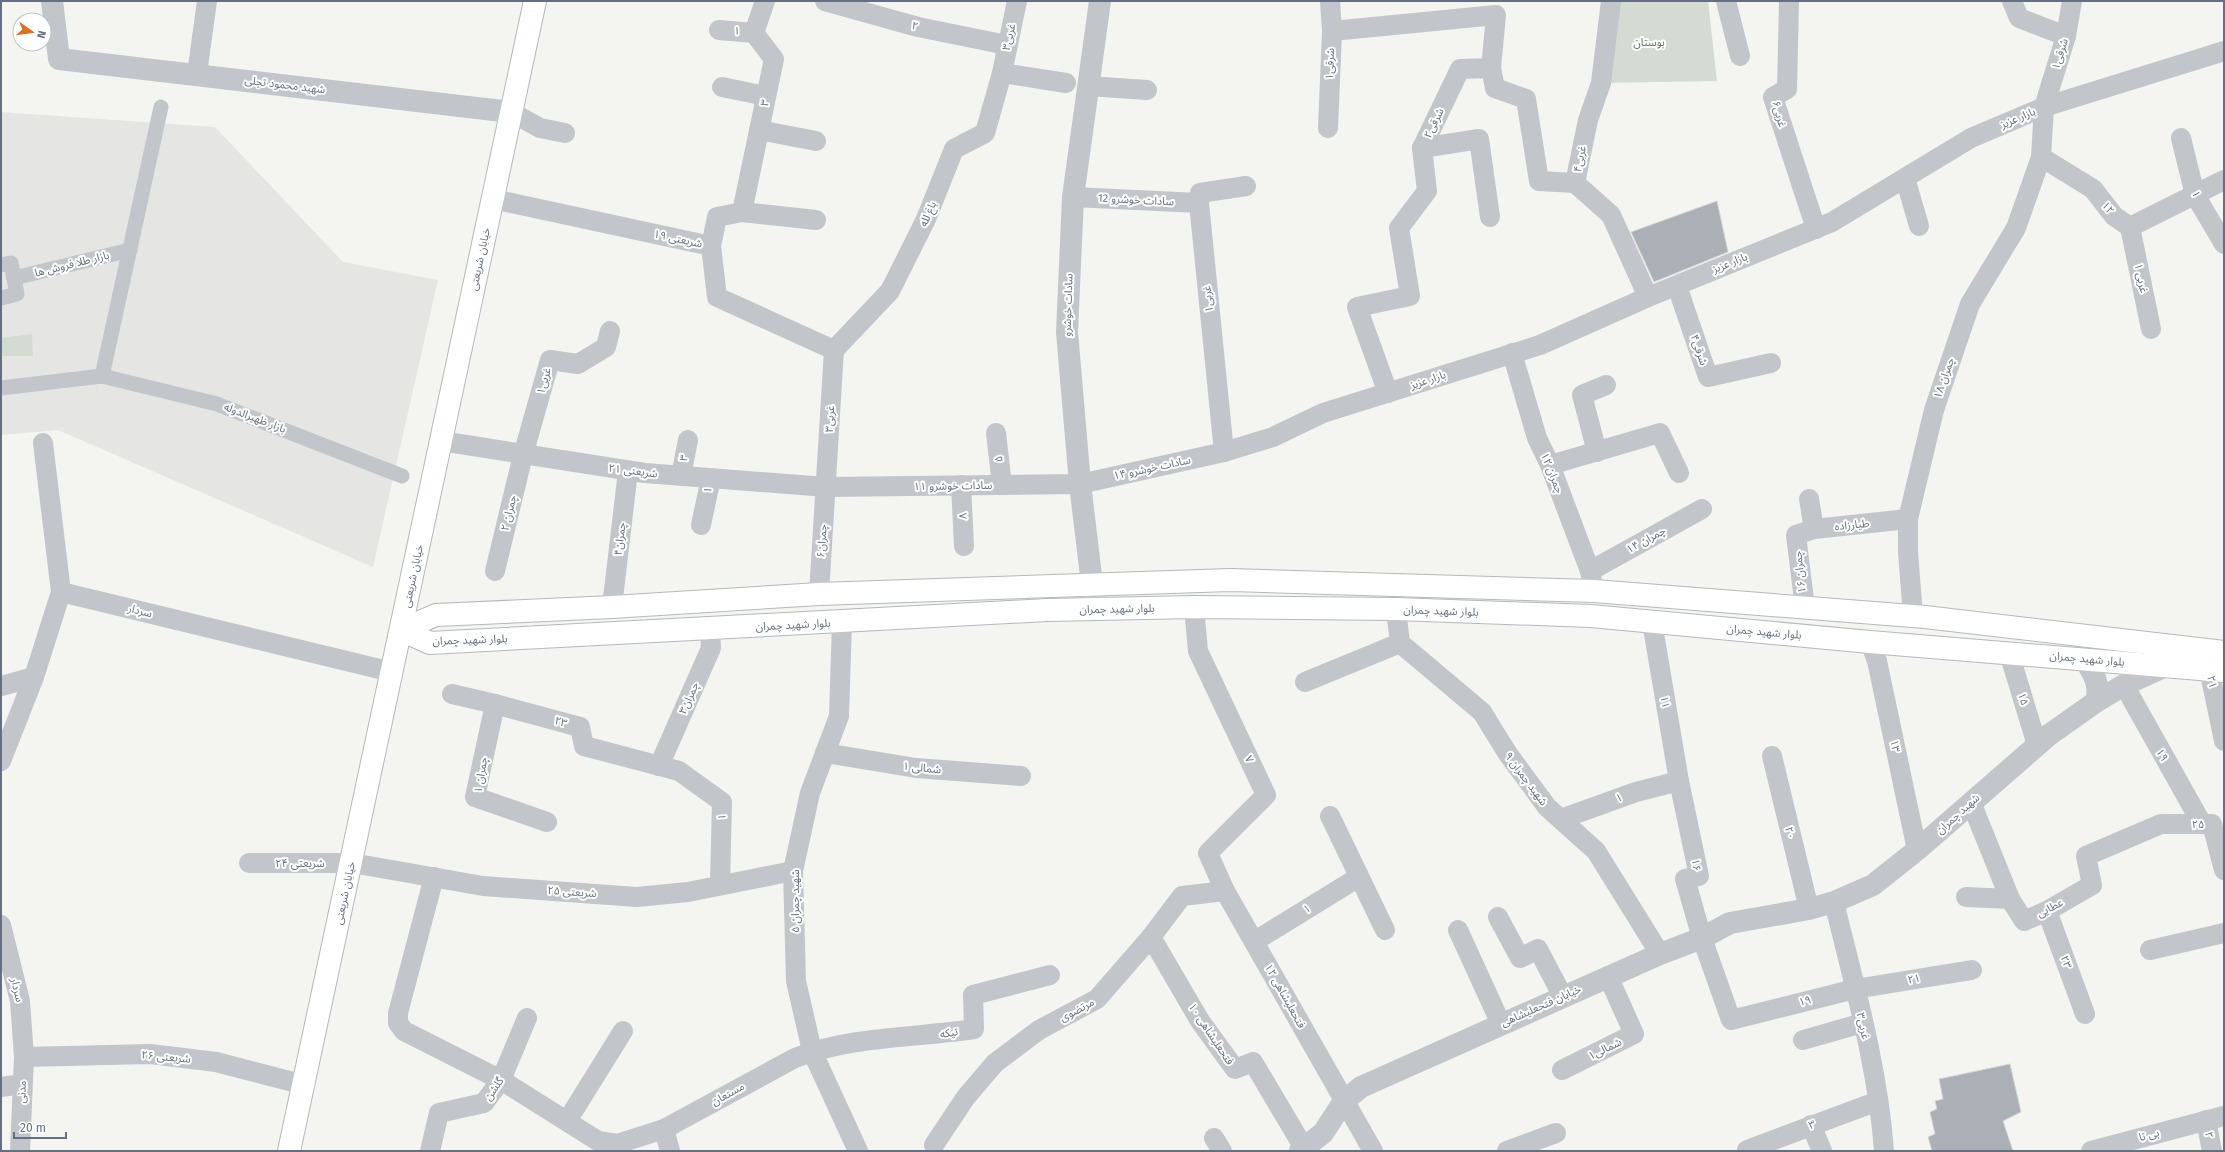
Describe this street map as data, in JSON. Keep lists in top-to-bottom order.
{
  "streets": {
    "main road": ["خیابان شریعتی", "بلوار شهید چمران"],
    "street": [
      "۲",
      "۱",
      "غربی۳",
      "شرقی۱",
      "شهید محمود تجلی",
      "۳",
      "غربی۶",
      "بازار عزیز",
      "شرقی۲",
      "غربی۴",
      "سادات خوشرو 12",
      "۱۲",
      "باغ لله",
      "شریعتی ۱۹",
      "بازار طلا فروش ها",
      "۱ غربی",
      "غربی۱",
      "سادات خوشرو",
      "شرقی۴",
      "چمران ۱۸",
      "بازار ظهیرالدوله",
      "۵",
      "سادات خوشرو ۱۴",
      "شریعتی ۲۱",
      "چمران ۱۲",
      "سادات خوشرو ۱۱",
      "چمران ۲",
      "۸",
      "طیارزاده",
      "چمران۴",
      "چمران ۱۴",
      "چمران۶",
      "چمران ۱۶",
      "سردار",
      "۲۱",
      "چمران۳",
      "۱۵",
      "۱۱",
      "۲۳",
      "۱۳",
      "۱۹",
      "۷",
      "شمالی ۱",
      "چمران ۱",
      "شهید چمران ۹",
      "شهید چمران",
      "۲۵",
      "۲۰",
      "شریعتی ۲۴",
      "۱۶",
      "شریعتی ۲۵",
      "شهید چمران ۵",
      "عطایی",
      "فتحعلیشاهی ۱۲",
      "خیابان فتحعلیشاهی",
      "مرتضوی",
      "تیکه",
      "فتحعلیشاهی ۱۰",
      "شمالی۱",
      "شریعتی ۲۶",
      "گلشن",
      "مدنی",
      "مستعان",
      "بی تا"
    ]
  },
  "crossings": [
    ["۲", "غربی۳"],
    ["۲", "بی تا"],
    ["۱", "۳"],
    ["۱", "شریعتی ۲۱"],
    ["۱", "۱۱"],
    ["۱", "۲۳"],
    ["۱", "شهید چمران ۹"],
    ["۱", "۱۶"],
    ["۱", "شریعتی ۲۵"],
    ["۱", "فتحعلیشاهی ۱۲"],
    ["غربی۳", "۳"],
    ["غربی۳", "باغ لله"],
    ["غربی۳", "شریعتی ۱۹"],
    ["غربی۳", "شریعتی ۲۱"],
    ["غربی۳", "سادات خوشرو ۱۱"],
    ["غربی۳", "چمران۶"],
    ["غربی۳", "۲۱"],
    ["غربی۳", "۱۹"],
    ["غربی۳", "شهید چمران"],
    ["شرقی۱", "بازار عزیز"],
    ["شهید محمود تجلی", "خیابان شریعتی"],
    ["۳", "شریعتی ۲۱"],
    ["غربی۶", "بازار عزیز"],
    ["بازار عزیز", "شرقی۲"],
    ["بازار عزیز", "غربی۴"],
    ["بازار عزیز", "غربی۱"],
    ["بازار عزیز", "شرقی۴"],
    ["بازار عزیز", "سادات خوشرو ۱۴"],
    ["بازار عزیز", "چمران ۱۲"],
    ["سادات خوشرو 12", "غربی۱"],
    ["سادات خوشرو 12", "سادات خوشرو"],
    ["۱۲", "۱ غربی"],
    ["۱۲", "چمران ۱۸"],
    ["باغ لله", "شریعتی ۱۹"],
    ["شریعتی ۱۹", "خیابان شریعتی"],
    ["خیابان شریعتی", "شریعتی ۲۱"],
    ["خیابان شریعتی", "بلوار شهید چمران"],
    ["خیابان شریعتی", "سردار"],
    ["خیابان شریعتی", "شریعتی ۲۴"],
    ["خیابان شریعتی", "شریعتی ۲۵"],
    ["خیابان شریعتی", "شریعتی ۲۶"],
    ["غربی۱", "سادات خوشرو ۱۴"],
    ["غربی۱", "شریعتی ۲۱"],
    ["غربی۱", "چمران ۲"],
    ["سادات خوشرو", "سادات خوشرو ۱۴"],
    ["سادات خوشرو", "سادات خوشرو ۱۱"],
    ["سادات خوشرو", "بلوار شهید چمران"],
    ["چمران ۱۸", "طیارزاده"],
    ["چمران ۱۸", "بلوار شهید چمران"],
    ["۵", "سادات خوشرو ۱۱"],
    ["سادات خوشرو ۱۴", "سادات خوشرو ۱۱"],
    ["شریعتی ۲۱", "سادات خوشرو ۱۱"],
    ["شریعتی ۲۱", "چمران ۲"],
    ["شریعتی ۲۱", "چمران۴"],
    ["شریعتی ۲۱", "چمران۶"],
    ["چمران ۱۲", "چمران ۱۴"],
    ["چمران ۱۲", "بلوار شهید چمران"],
    ["سادات خوشرو ۱۱", "۸"],
    ["سادات خوشرو ۱۱", "چمران۶"],
    ["طیارزاده", "چمران ۱۶"],
    ["چمران۴", "بلوار شهید چمران"],
    ["چمران ۱۴", "بلوار شهید چمران"],
    ["چمران۶", "بلوار شهید چمران"],
    ["چمران ۱۶", "بلوار شهید چمران"],
    ["بلوار شهید چمران", "۲۱"],
    ["بلوار شهید چمران", "چمران۳"],
    ["بلوار شهید چمران", "۱۵"],
    ["بلوار شهید چمران", "۱۱"],
    ["بلوار شهید چمران", "۱۳"],
    ["بلوار شهید چمران", "۷"],
    ["بلوار شهید چمران", "شهید چمران"],
    ["بلوار شهید چمران", "شهید چمران ۵"],
    ["سردار", "شریعتی ۲۶"],
    ["سردار", "مدنی"],
    ["۲۱", "۱۹"],
    ["چمران۳", "۲۳"],
    ["۱۵", "شهید چمران"],
    ["۱۱", "۱۶"],
    ["۲۳", "چمران ۱"],
    ["۲۳", "عطایی"],
    ["۱۳", "شهید چمران"],
    ["۱۹", "شهید چمران"],
    ["۱۹", "۲۵"],
    ["۱۹", "۱۶"],
    ["۱۹", "خیابان فتحعلیشاهی"],
    ["۷", "فتحعلیشاهی ۱۲"],
    ["۷", "مرتضوی"],
    ["شمالی ۱", "شهید چمران ۵"],
    ["شهید چمران ۹", "خیابان فتحعلیشاهی"],
    ["شهید چمران", "۲۰"],
    ["شهید چمران", "عطایی"],
    ["شهید چمران", "خیابان فتحعلیشاهی"],
    ["۲۵", "عطایی"],
    ["۲۰", "خیابان فتحعلیشاهی"],
    ["شریعتی ۲۴", "شریعتی ۲۵"],
    ["۱۶", "خیابان فتحعلیشاهی"],
    ["شریعتی ۲۵", "شهید چمران ۵"],
    ["شریعتی ۲۵", "مستعان"],
    ["شهید چمران ۵", "تیکه"],
    ["شهید چمران ۵", "مستعان"],
    ["فتحعلیشاهی ۱۲", "خیابان فتحعلیشاهی"],
    ["فتحعلیشاهی ۱۲", "مرتضوی"],
    ["خیابان فتحعلیشاهی", "فتحعلیشاهی ۱۰"],
    ["خیابان فتحعلیشاهی", "شمالی۱"],
    ["مرتضوی", "فتحعلیشاهی ۱۰"],
    ["تیکه", "مستعان"],
    ["شریعتی ۲۶", "مدنی"],
    ["گلشن", "مستعان"]
  ],
  "parks": ["بوستان"],
  "scale_bar": "20 m",
  "north": "right"
}
